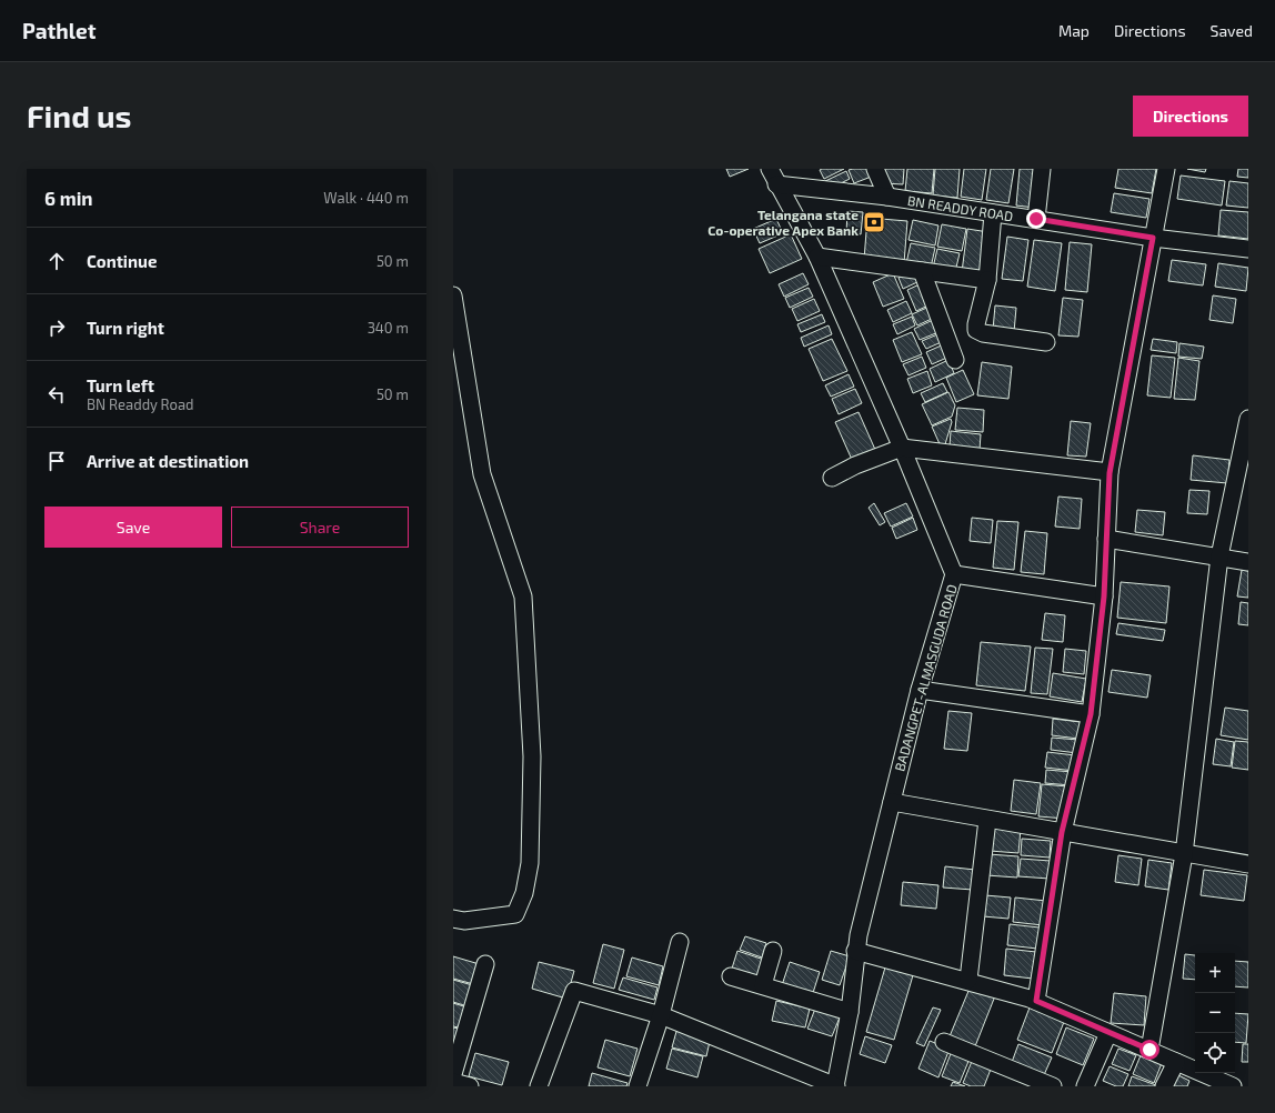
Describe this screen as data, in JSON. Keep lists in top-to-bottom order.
{
  "streets": {
    "street": ["BN READDY ROAD", "BADANGPET-ALMASGUDA ROAD"]
  },
  "crossings": [
    ["BN READDY ROAD", "BADANGPET-ALMASGUDA ROAD"]
  ],
  "places": {
    "bank": ["Telangana state Co-operative Apex Bank"]
  },
  "page": {
    "header": "Pathlet",
    "nav": ["Map", "Directions", "Saved"],
    "buttons": [
      "Directions",
      ["Save", "Share"]
    ],
    "title": "Find us",
    "heading": ["6 min", "Walk · 440 m"],
    "list": [
      ["Continue", "50 m"],
      ["Turn right", "340 m"],
      ["Turn left", "BN Readdy Road", "50 m"],
      "Arrive at destination"
    ],
    "map_buttons": ["+", "−"]
  }
}
